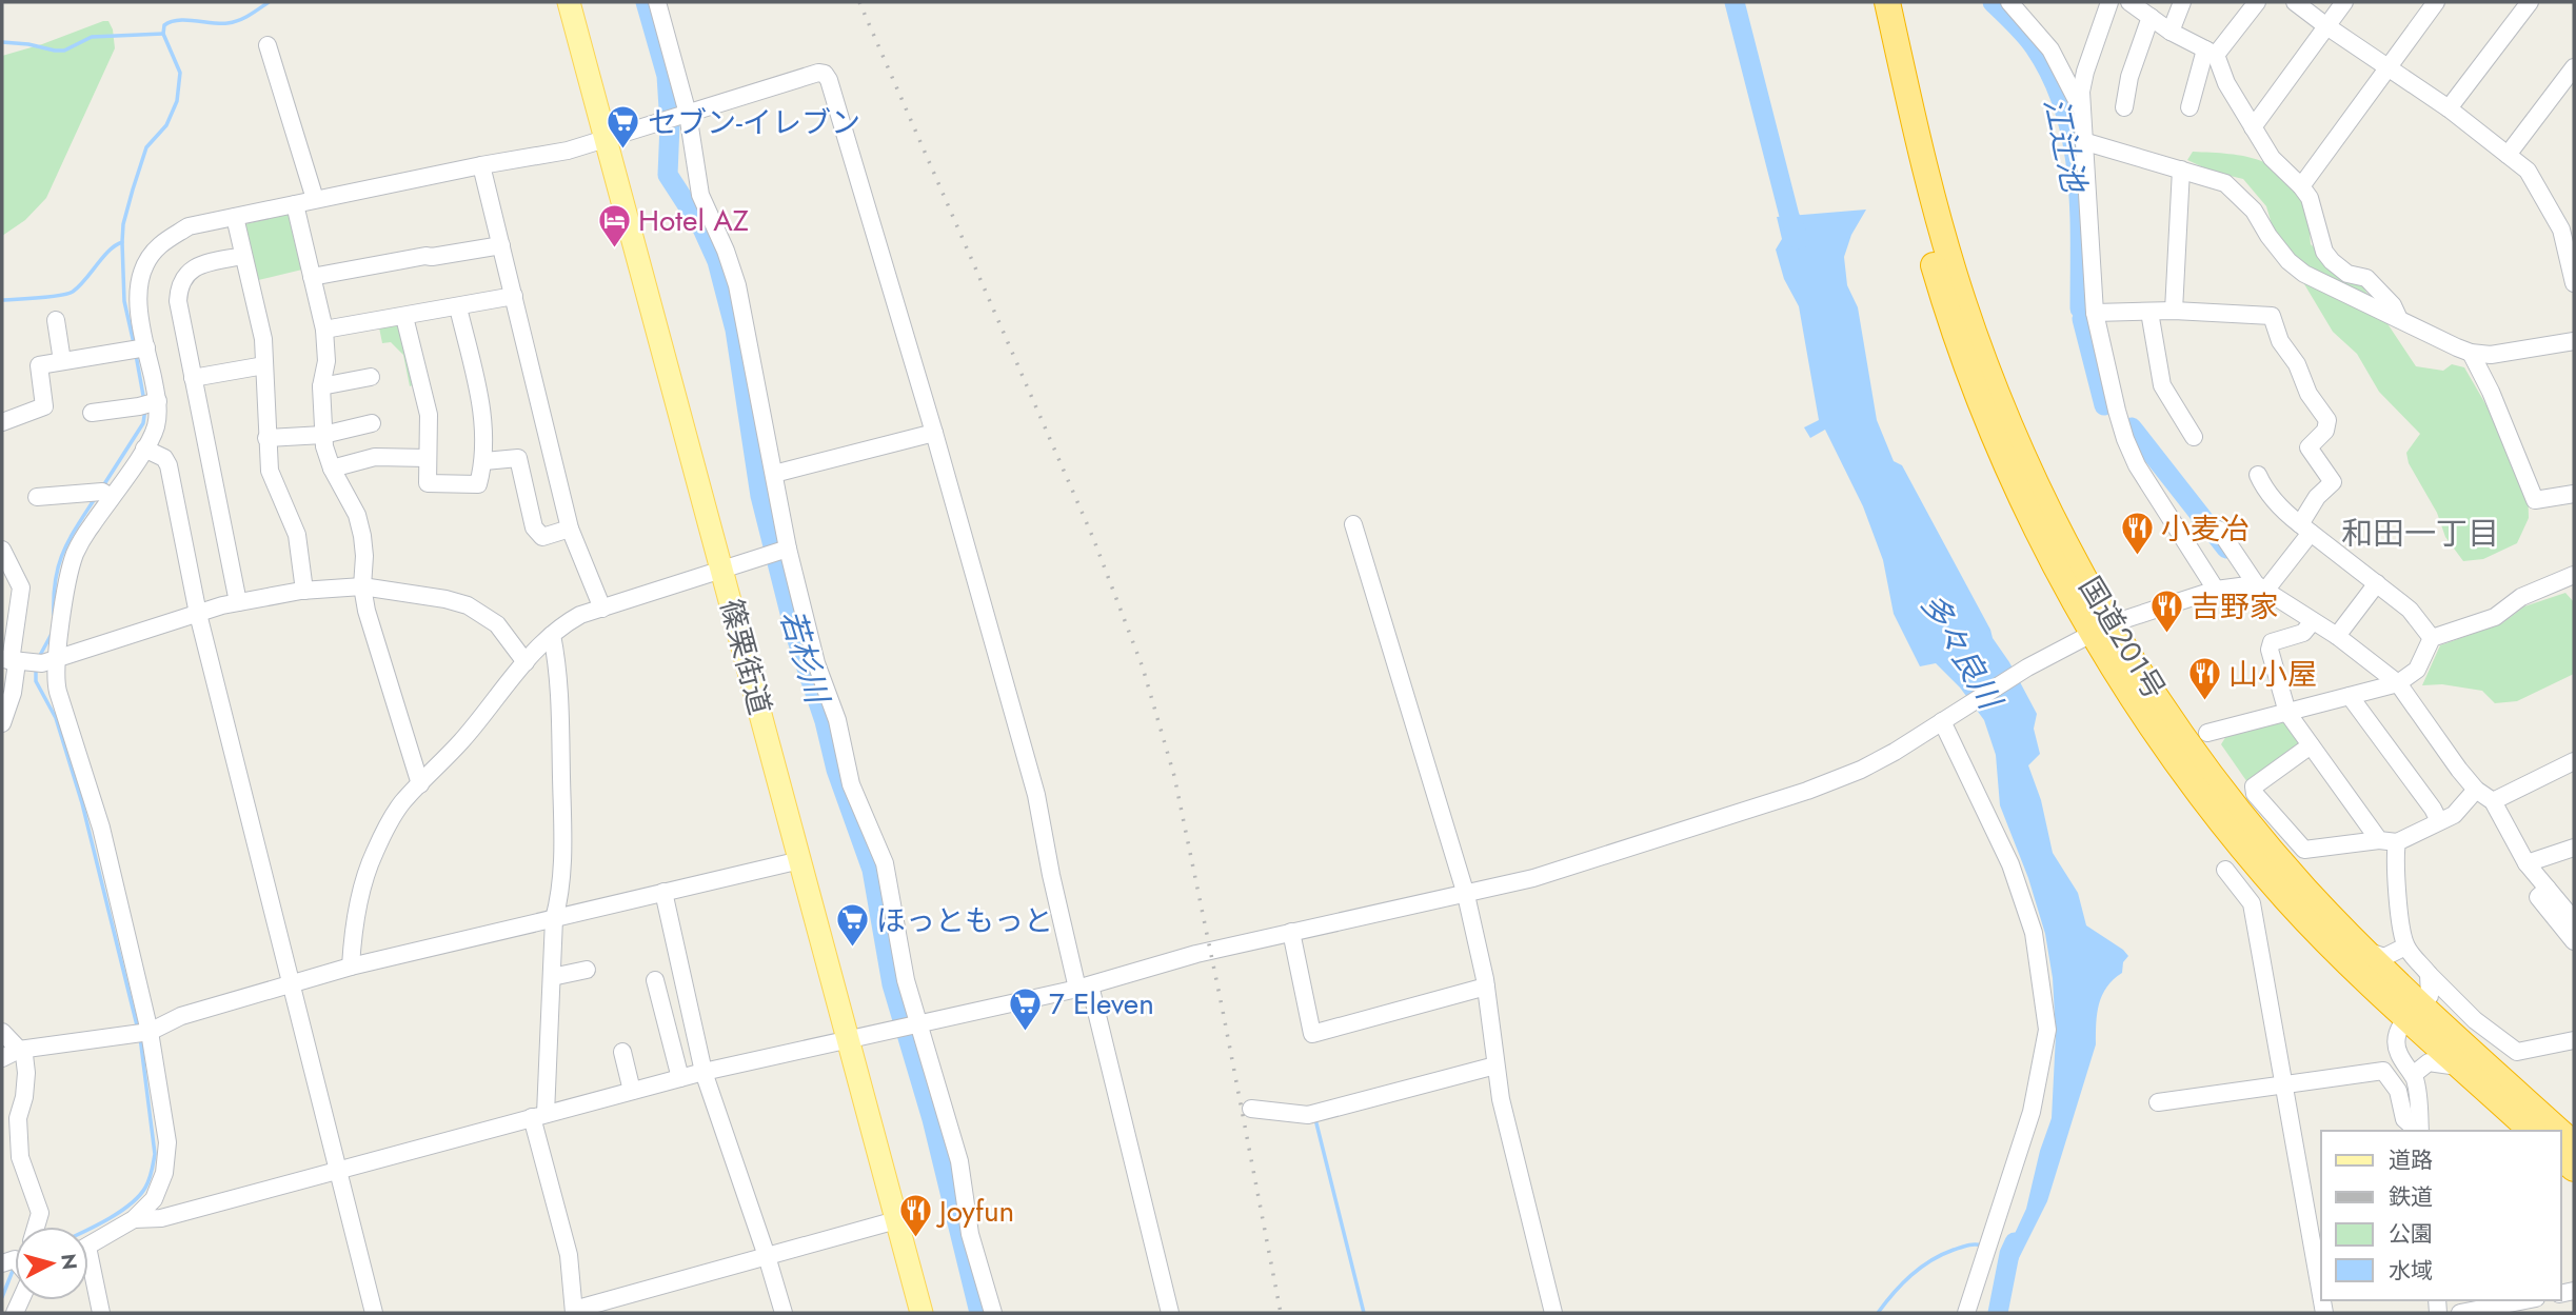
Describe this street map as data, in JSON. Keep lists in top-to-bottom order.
{
  "streets": {
    "highway": ["国道201号"],
    "main road": ["篠栗街道"]
  },
  "districts": ["和田一丁目"],
  "water": ["江辻池", "多々良川", "若杉川"],
  "places": {
    "supermarket": ["セブン-イレブン", "ほっともっと", "7 Eleven"],
    "hotel": ["Hotel AZ"],
    "restaurant": [
      "小麦冶",
      "吉野家",
      "山小屋",
      "Joyfun"
    ]
  },
  "legend": [
    "道路",
    "鉄道",
    "公園",
    "水域"
  ],
  "north": "right"
}
